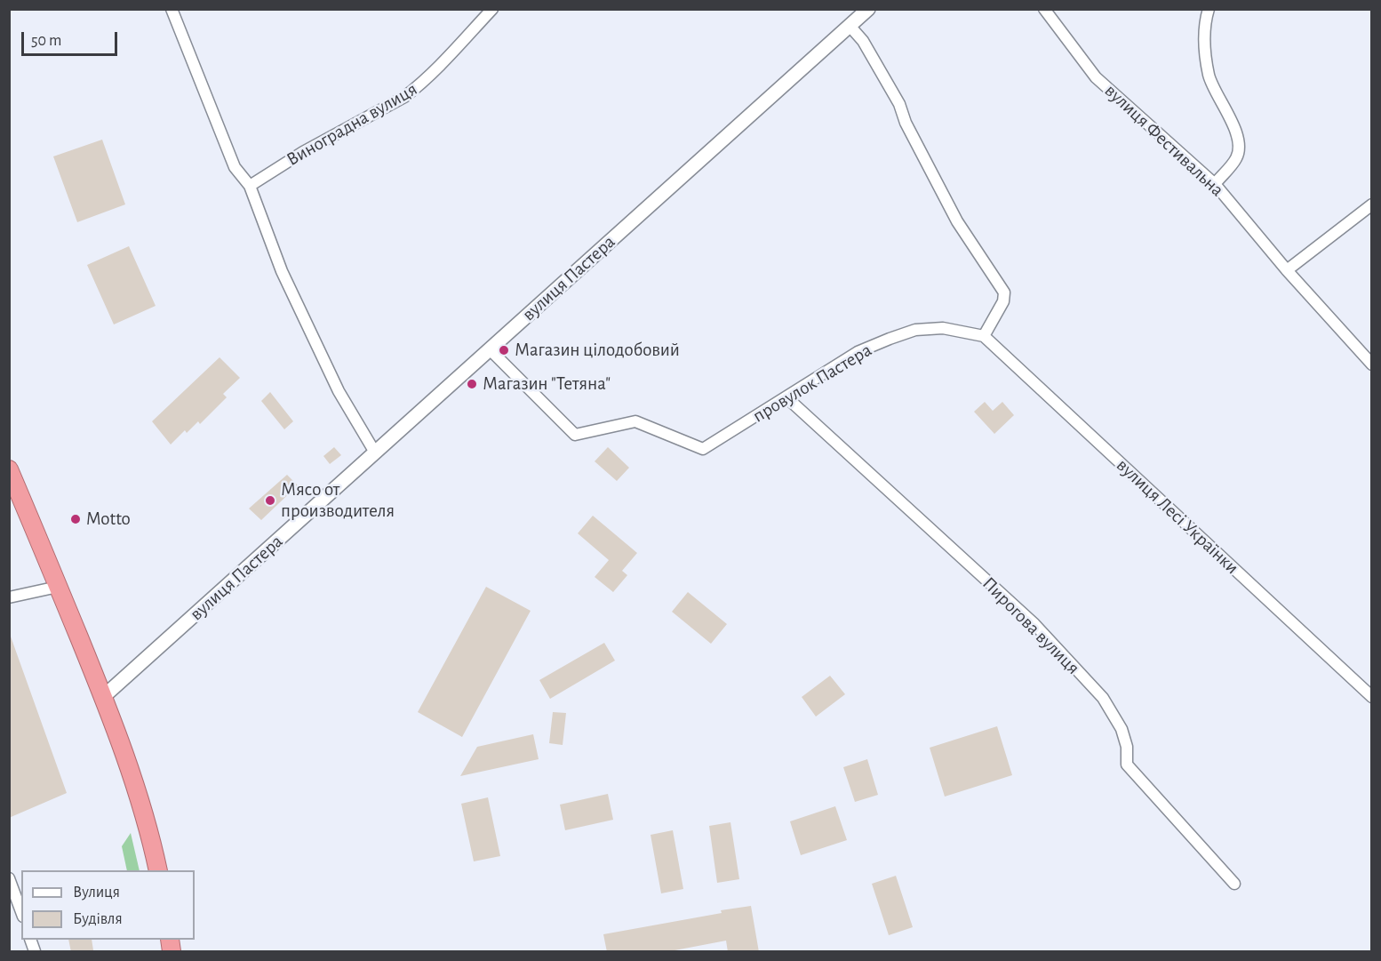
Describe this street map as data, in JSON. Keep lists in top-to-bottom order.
{
  "streets": {
    "street": [
      "Виноградна вулиця",
      "вулиця Фестивальна",
      "вулиця Пастера",
      "провулок Пастера",
      "вулиця Лесі Українки",
      "Пирогова вулиця"
    ]
  },
  "crossings": [
    ["вулиця Пастера", "провулок Пастера"],
    ["провулок Пастера", "вулиця Лесі Українки"],
    ["провулок Пастера", "Пирогова вулиця"]
  ],
  "places": [
    "Магазин цілодобовий",
    "Магазин \"Тетяна\"",
    "Мясо от производителя",
    "Motto"
  ],
  "legend": ["Вулиця", "Будівля"],
  "scale_bar": "50 m"
}
